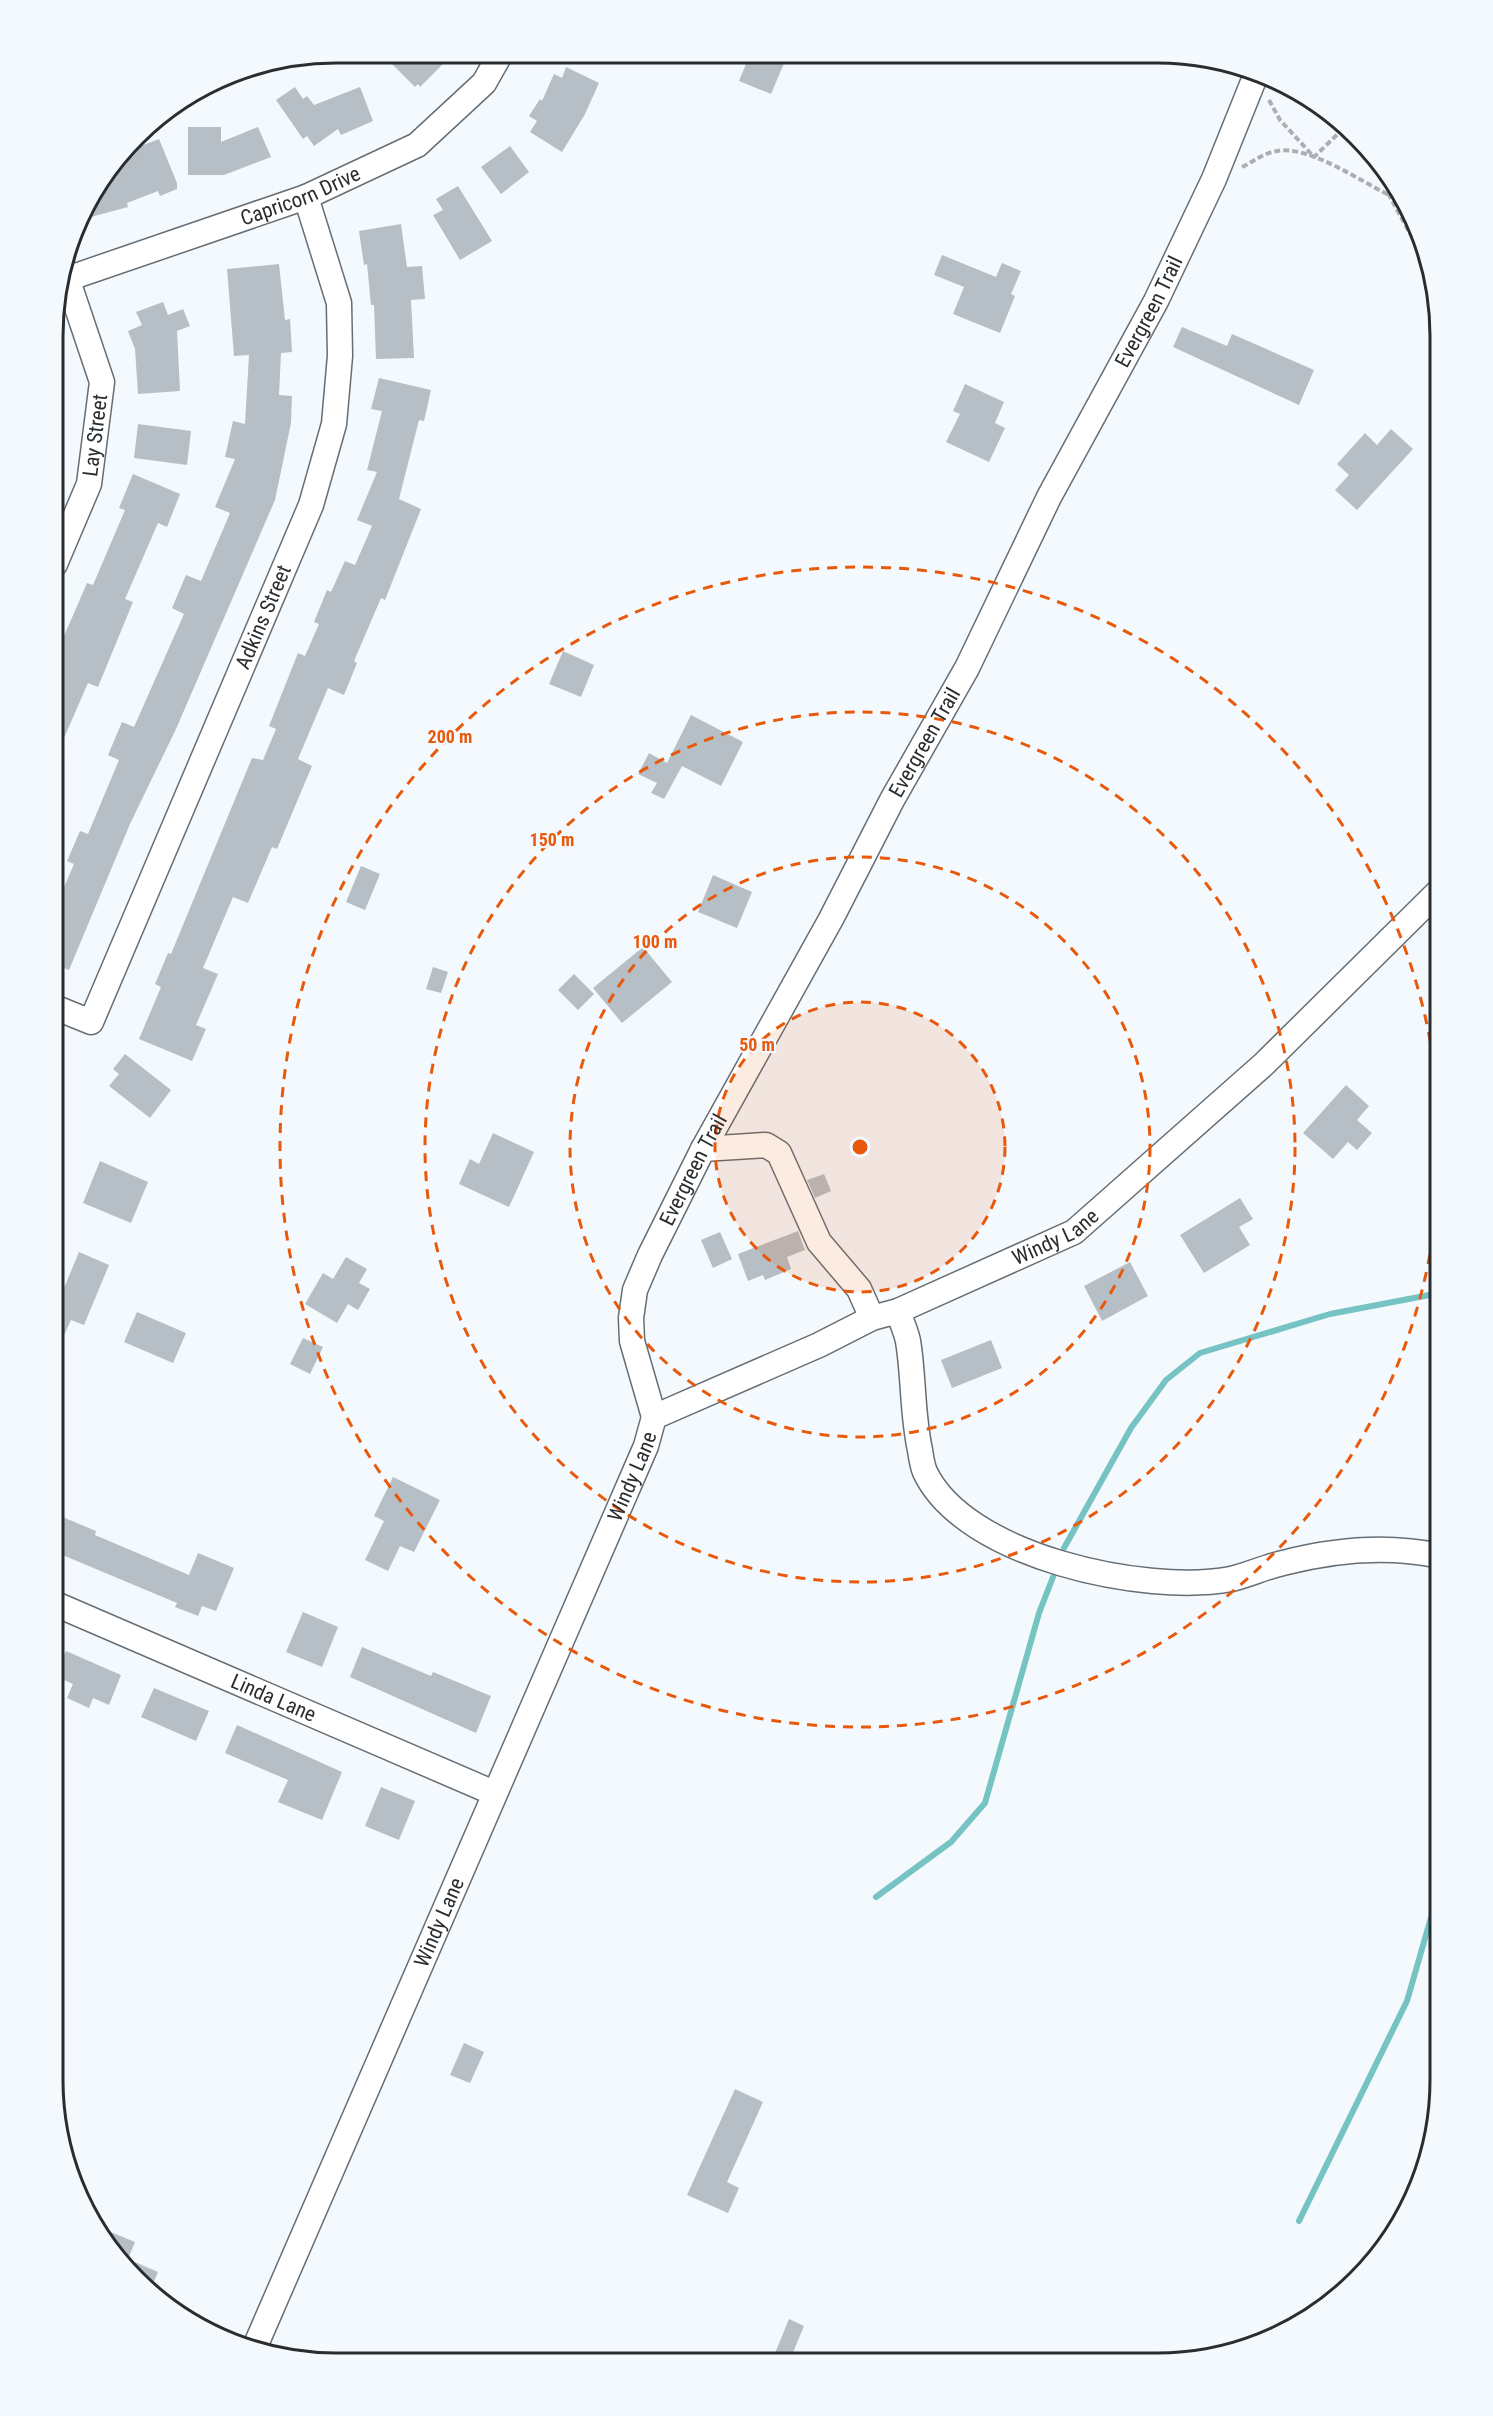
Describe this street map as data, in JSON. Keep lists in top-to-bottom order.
{
  "streets": {
    "street": [
      "Capricorn Drive",
      "Evergreen Trail",
      "Lay Street",
      "Adkins Street",
      "Windy Lane",
      "Linda Lane"
    ]
  },
  "crossings": [
    ["Capricorn Drive", "Adkins Street"],
    ["Evergreen Trail", "Windy Lane"],
    ["Windy Lane", "Linda Lane"]
  ],
  "rings": [
    "200 m",
    "150 m",
    "100 m",
    "50 m"
  ]
}
